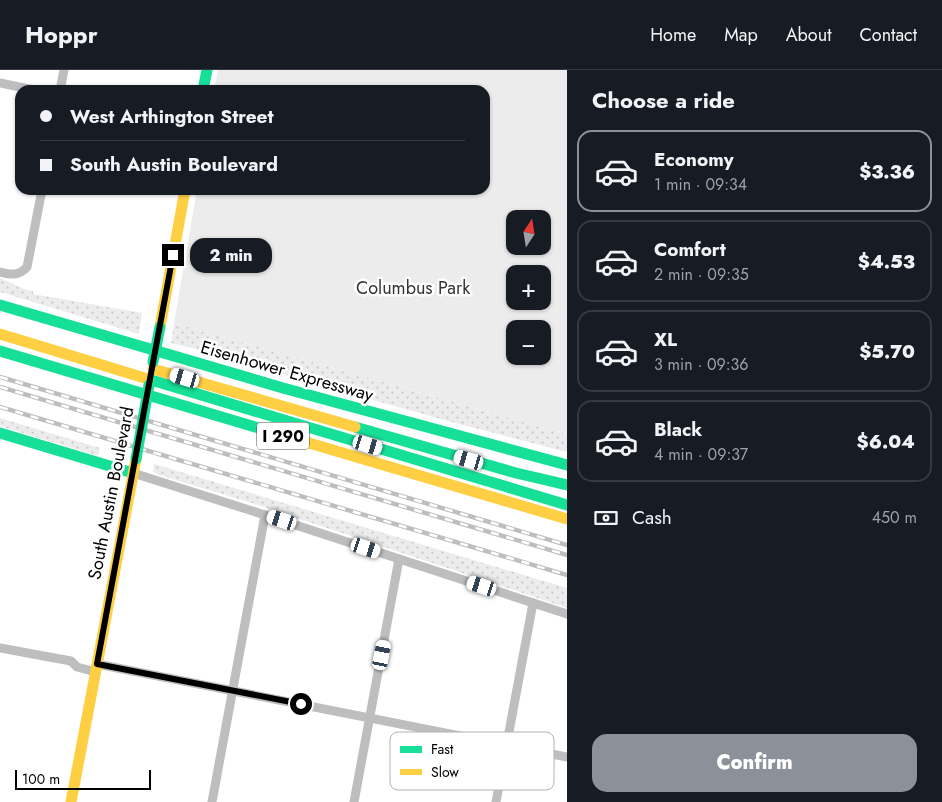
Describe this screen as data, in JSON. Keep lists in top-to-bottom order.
{
  "streets": {
    "main road": ["Eisenhower Expressway", "I 290", "South Austin Boulevard"]
  },
  "parks": ["Columbus Park"],
  "legend": ["Fast", "Slow"],
  "scale_bar": "100 m",
  "north": "top",
  "page": {
    "header": "Hoppr",
    "nav": [
      "Home",
      "Map",
      "About",
      "Contact"
    ],
    "heading": "Choose a ride",
    "banner": ["West Arthington Street", "South Austin Boulevard"],
    "list": [
      {
        "name": "Economy",
        "note": "1 min · 09:34",
        "value": "$3.36"
      },
      {
        "name": "Comfort",
        "note": "2 min · 09:35",
        "value": "$4.53"
      },
      {
        "name": "XL",
        "note": "3 min · 09:36",
        "value": "$5.70"
      },
      {
        "name": "Black",
        "note": "4 min · 09:37",
        "value": "$6.04"
      }
    ],
    "map_buttons": ["+", "−"],
    "bubble": "2 min",
    "pay": ["Cash", "450 m"],
    "buttons": "Confirm",
    "scale": "100 m"
  }
}
